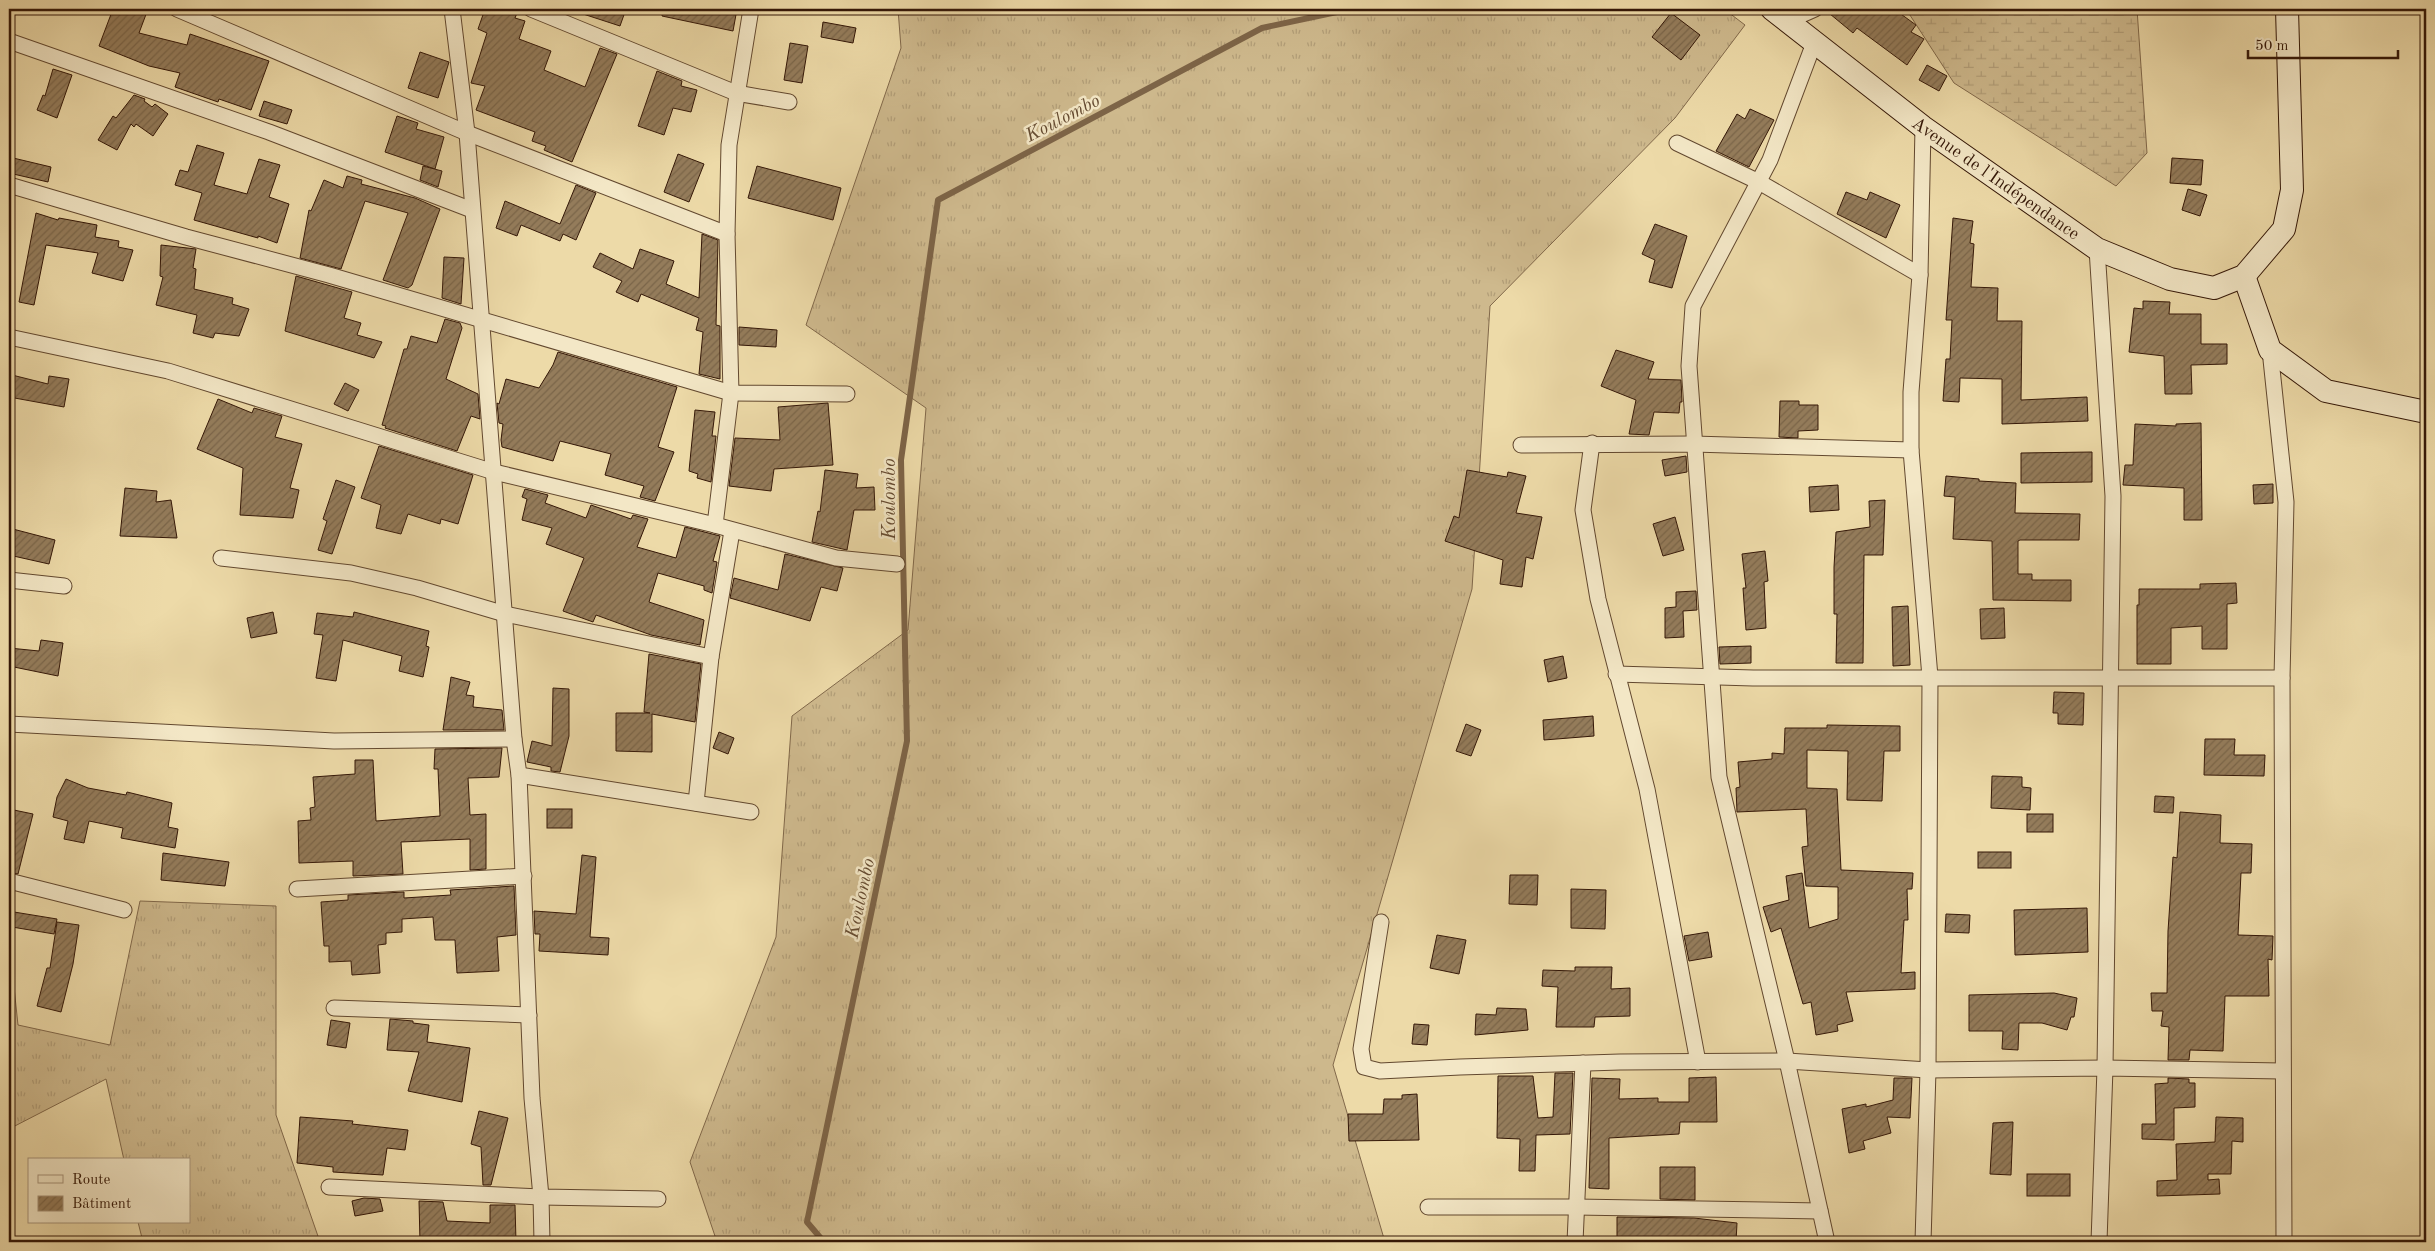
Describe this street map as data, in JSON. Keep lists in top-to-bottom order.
{
  "streets": {
    "street": ["Avenue de l'Indépendance"]
  },
  "water": ["Koulombo"],
  "legend": ["Route", "Bâtiment"],
  "scale_bar": "50 m"
}
